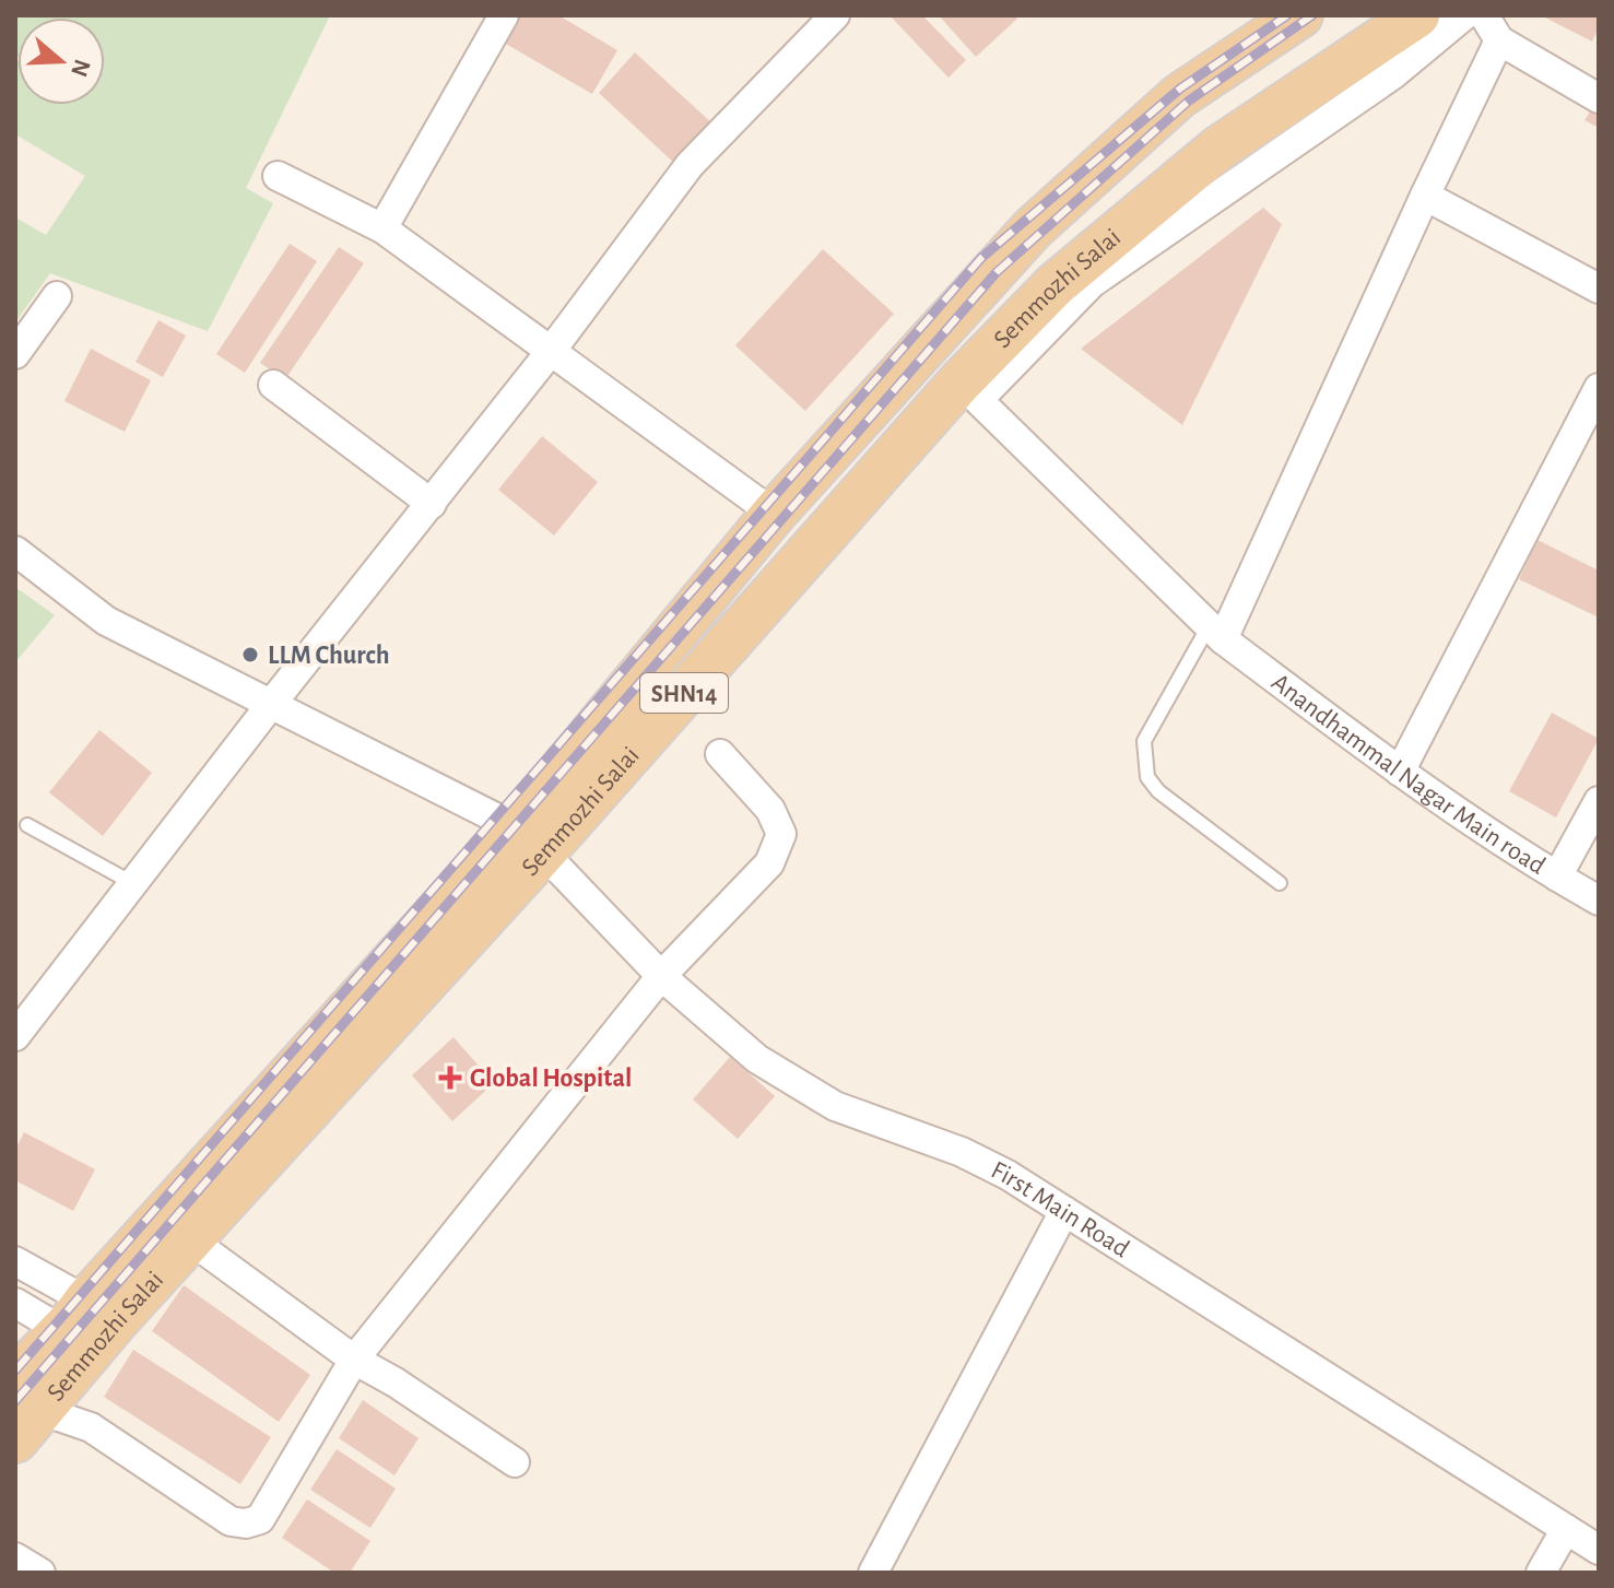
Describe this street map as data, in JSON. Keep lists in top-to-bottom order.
{
  "streets": {
    "main road": ["Semmozhi Salai", "SHN14"],
    "street": ["Anandhammal Nagar Main road", "First Main Road"]
  },
  "crossings": [
    ["Semmozhi Salai", "Anandhammal Nagar Main road"],
    ["Semmozhi Salai", "First Main Road"]
  ],
  "places": {
    "other": ["LLM Church"],
    "health": ["Global Hospital"]
  },
  "north": "right"
}
